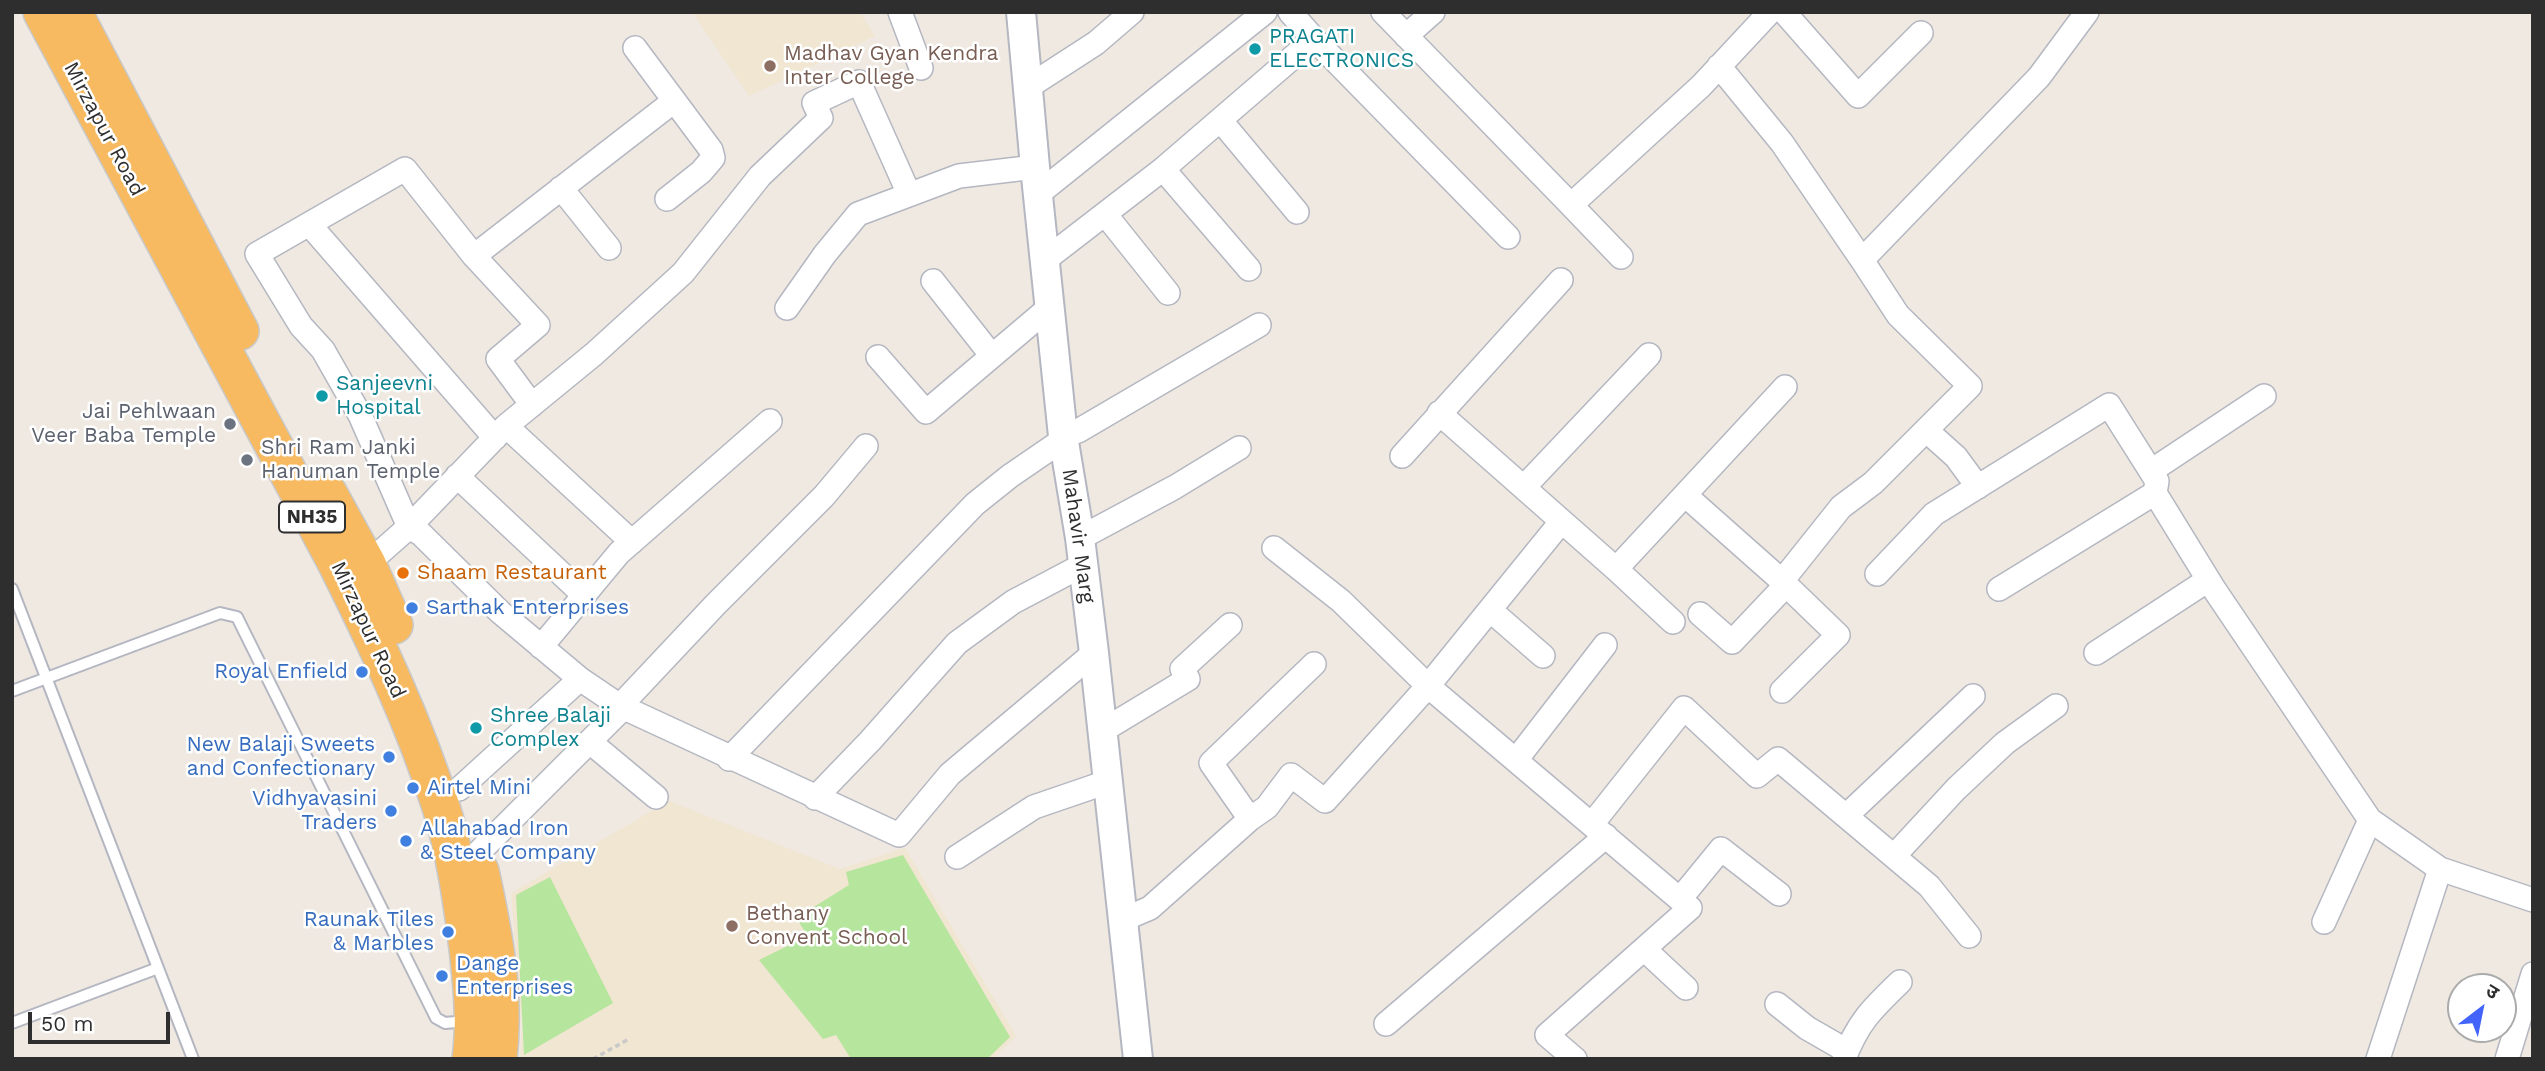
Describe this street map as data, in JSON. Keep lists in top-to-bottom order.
{
  "streets": {
    "highway": ["Mirzapur Road", "NH35"],
    "street": ["Mahavir Marg"]
  },
  "places": [
    "PRAGATI ELECTRONICS",
    "Madhav Gyan Kendra Inter College",
    "Sanjeevni Hospital",
    "Jai Pehlwaan Veer Baba Temple",
    "Shri Ram Janki Hanuman Temple",
    "Shaam Restaurant",
    "Sarthak Enterprises",
    "Royal Enfield",
    "Shree Balaji Complex",
    "New Balaji Sweets and Confectionary",
    "Airtel Mini",
    "Vidhyavasini Traders",
    "Allahabad Iron & Steel Company",
    "Bethany Convent School",
    "Raunak Tiles & Marbles",
    "Dange Enterprises"
  ],
  "scale_bar": "50 m",
  "north": "top right"
}
